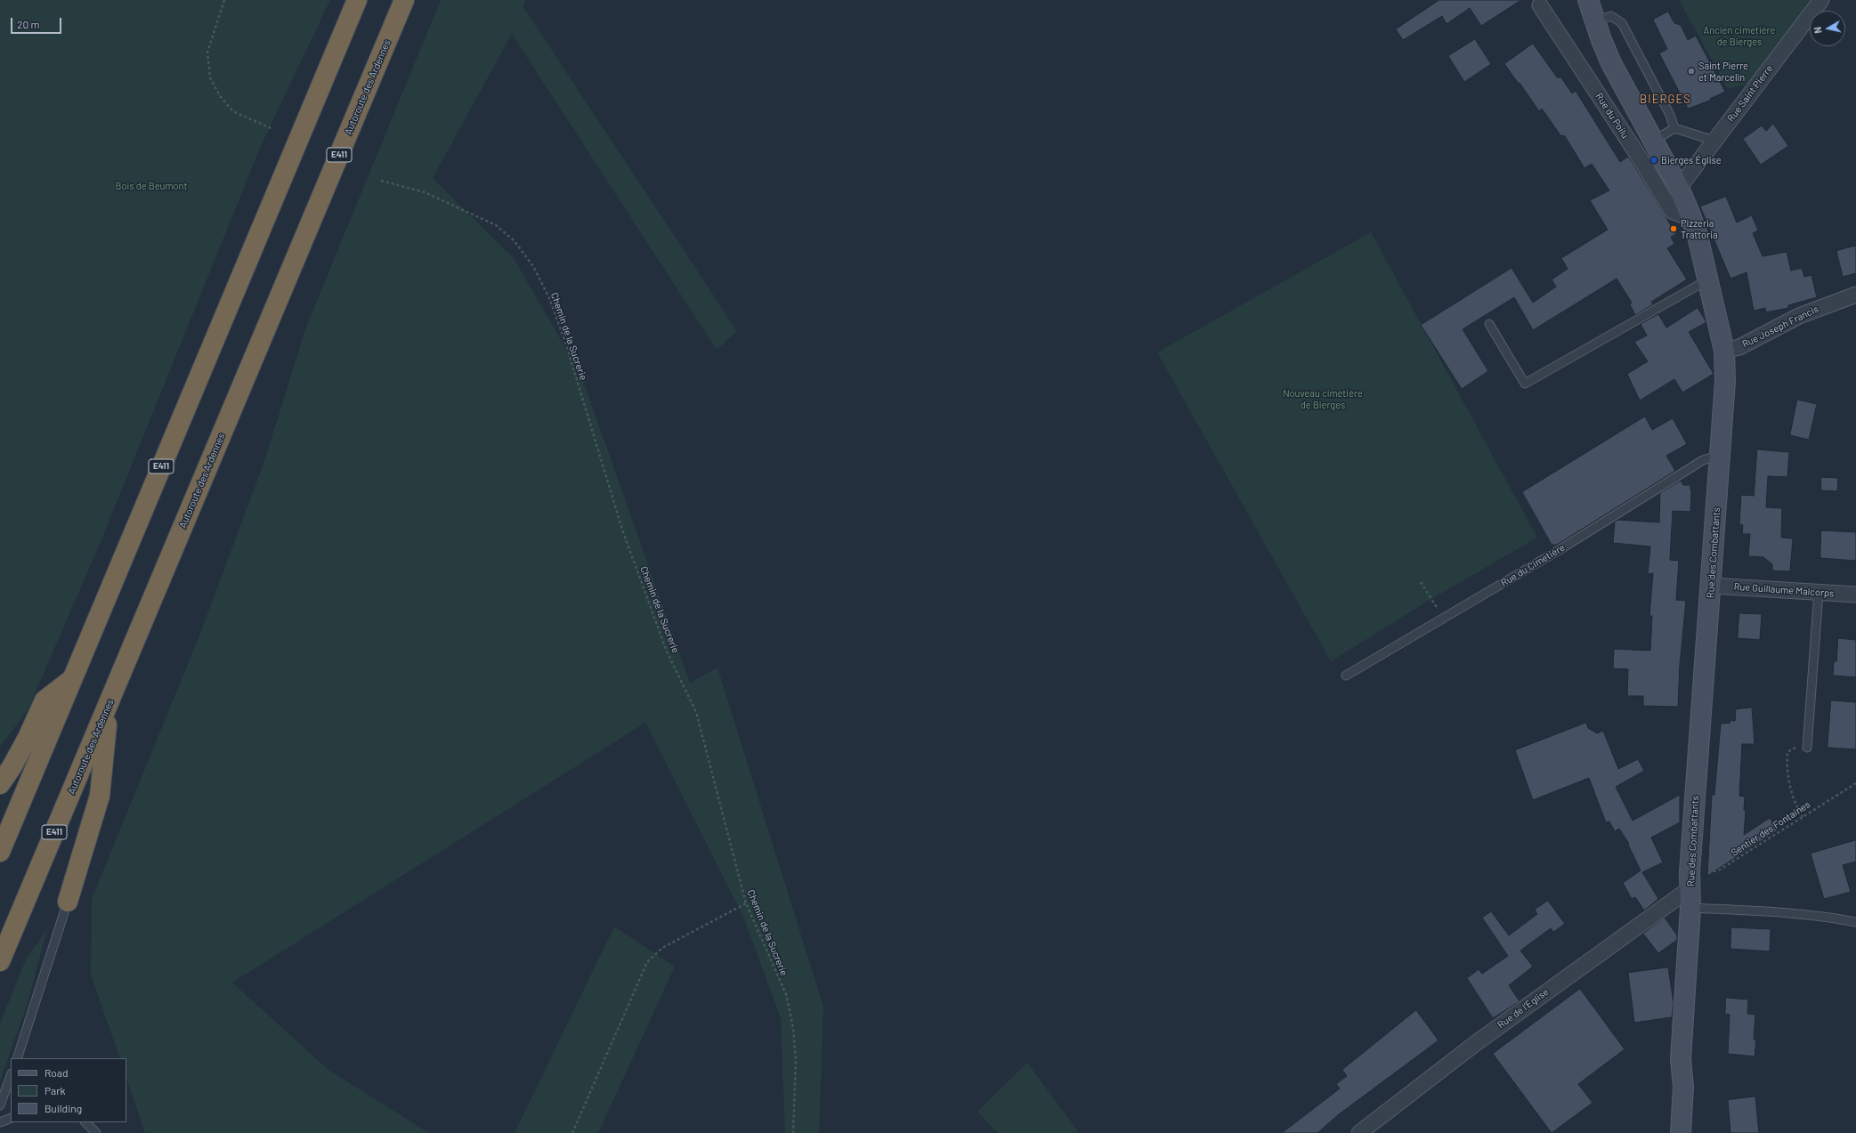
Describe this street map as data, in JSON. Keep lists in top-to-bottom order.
{
  "streets": {
    "highway": ["Autoroute des Ardennes", "E411"],
    "street": [
      "Rue Saint Pierre",
      "Rue du Poilu",
      "Rue Joseph Francis",
      "Rue des Combattants",
      "Rue Guillaume Malcorps",
      "Rue de l'Eglise"
    ],
    "lane": ["Rue du Cimetière"],
    "path": ["Chemin de la Sucrerie", "Sentier des Fontaines"]
  },
  "crossings": [
    ["Rue Saint Pierre", "Rue des Combattants"],
    ["Rue du Poilu", "Rue des Combattants"],
    ["Rue Joseph Francis", "Rue des Combattants"],
    ["Rue des Combattants", "Rue du Cimetière"],
    ["Rue des Combattants", "Rue Guillaume Malcorps"],
    ["Rue des Combattants", "Sentier des Fontaines"],
    ["Rue des Combattants", "Rue de l'Eglise"],
    ["Sentier des Fontaines", "Rue de l'Eglise"]
  ],
  "districts": ["BIERGES"],
  "parks": ["Ancien cimetière de Bierges", "Bois de Beumont", "Nouveau cimetière de Bierges"],
  "places": ["Saint Pierre et Marcelin", "Bierges Église", "Pizzeria Trattoria"],
  "legend": ["Road", "Park", "Building"],
  "scale_bar": "20 m",
  "north": "left"
}
